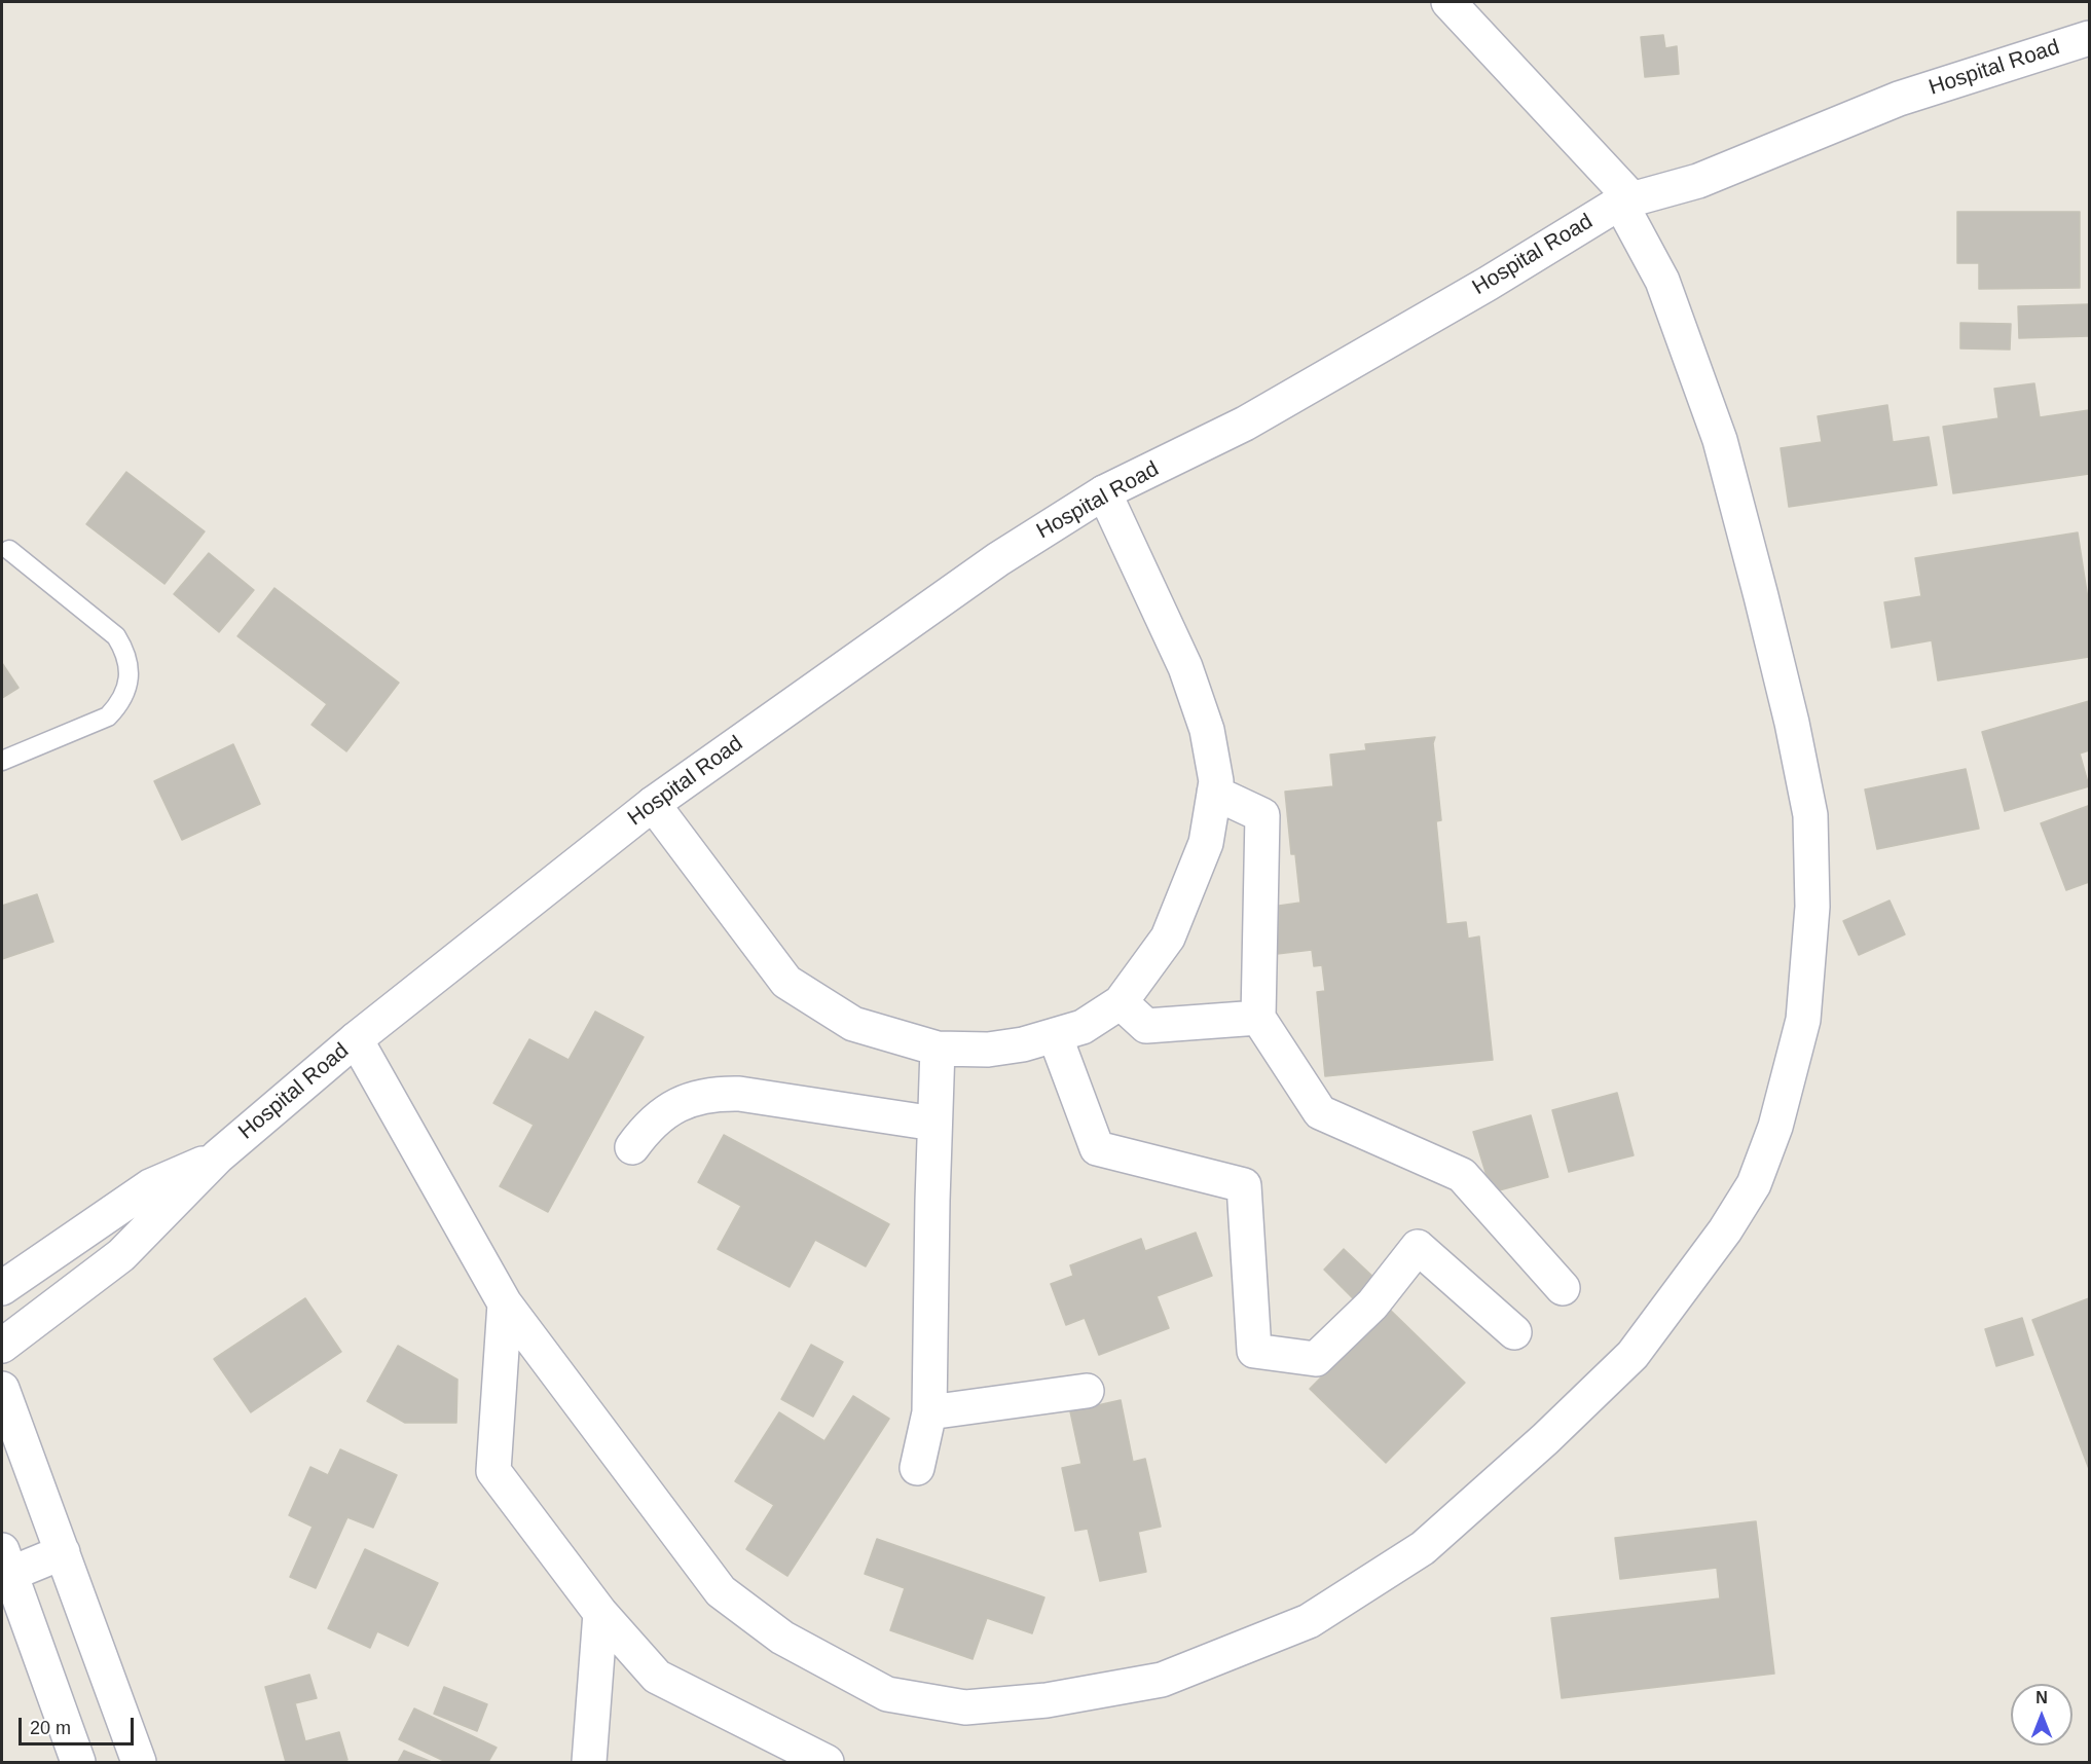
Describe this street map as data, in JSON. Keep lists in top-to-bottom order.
{
  "streets": {
    "street": ["Hospital Road"]
  },
  "scale_bar": "20 m",
  "north": "top"
}
